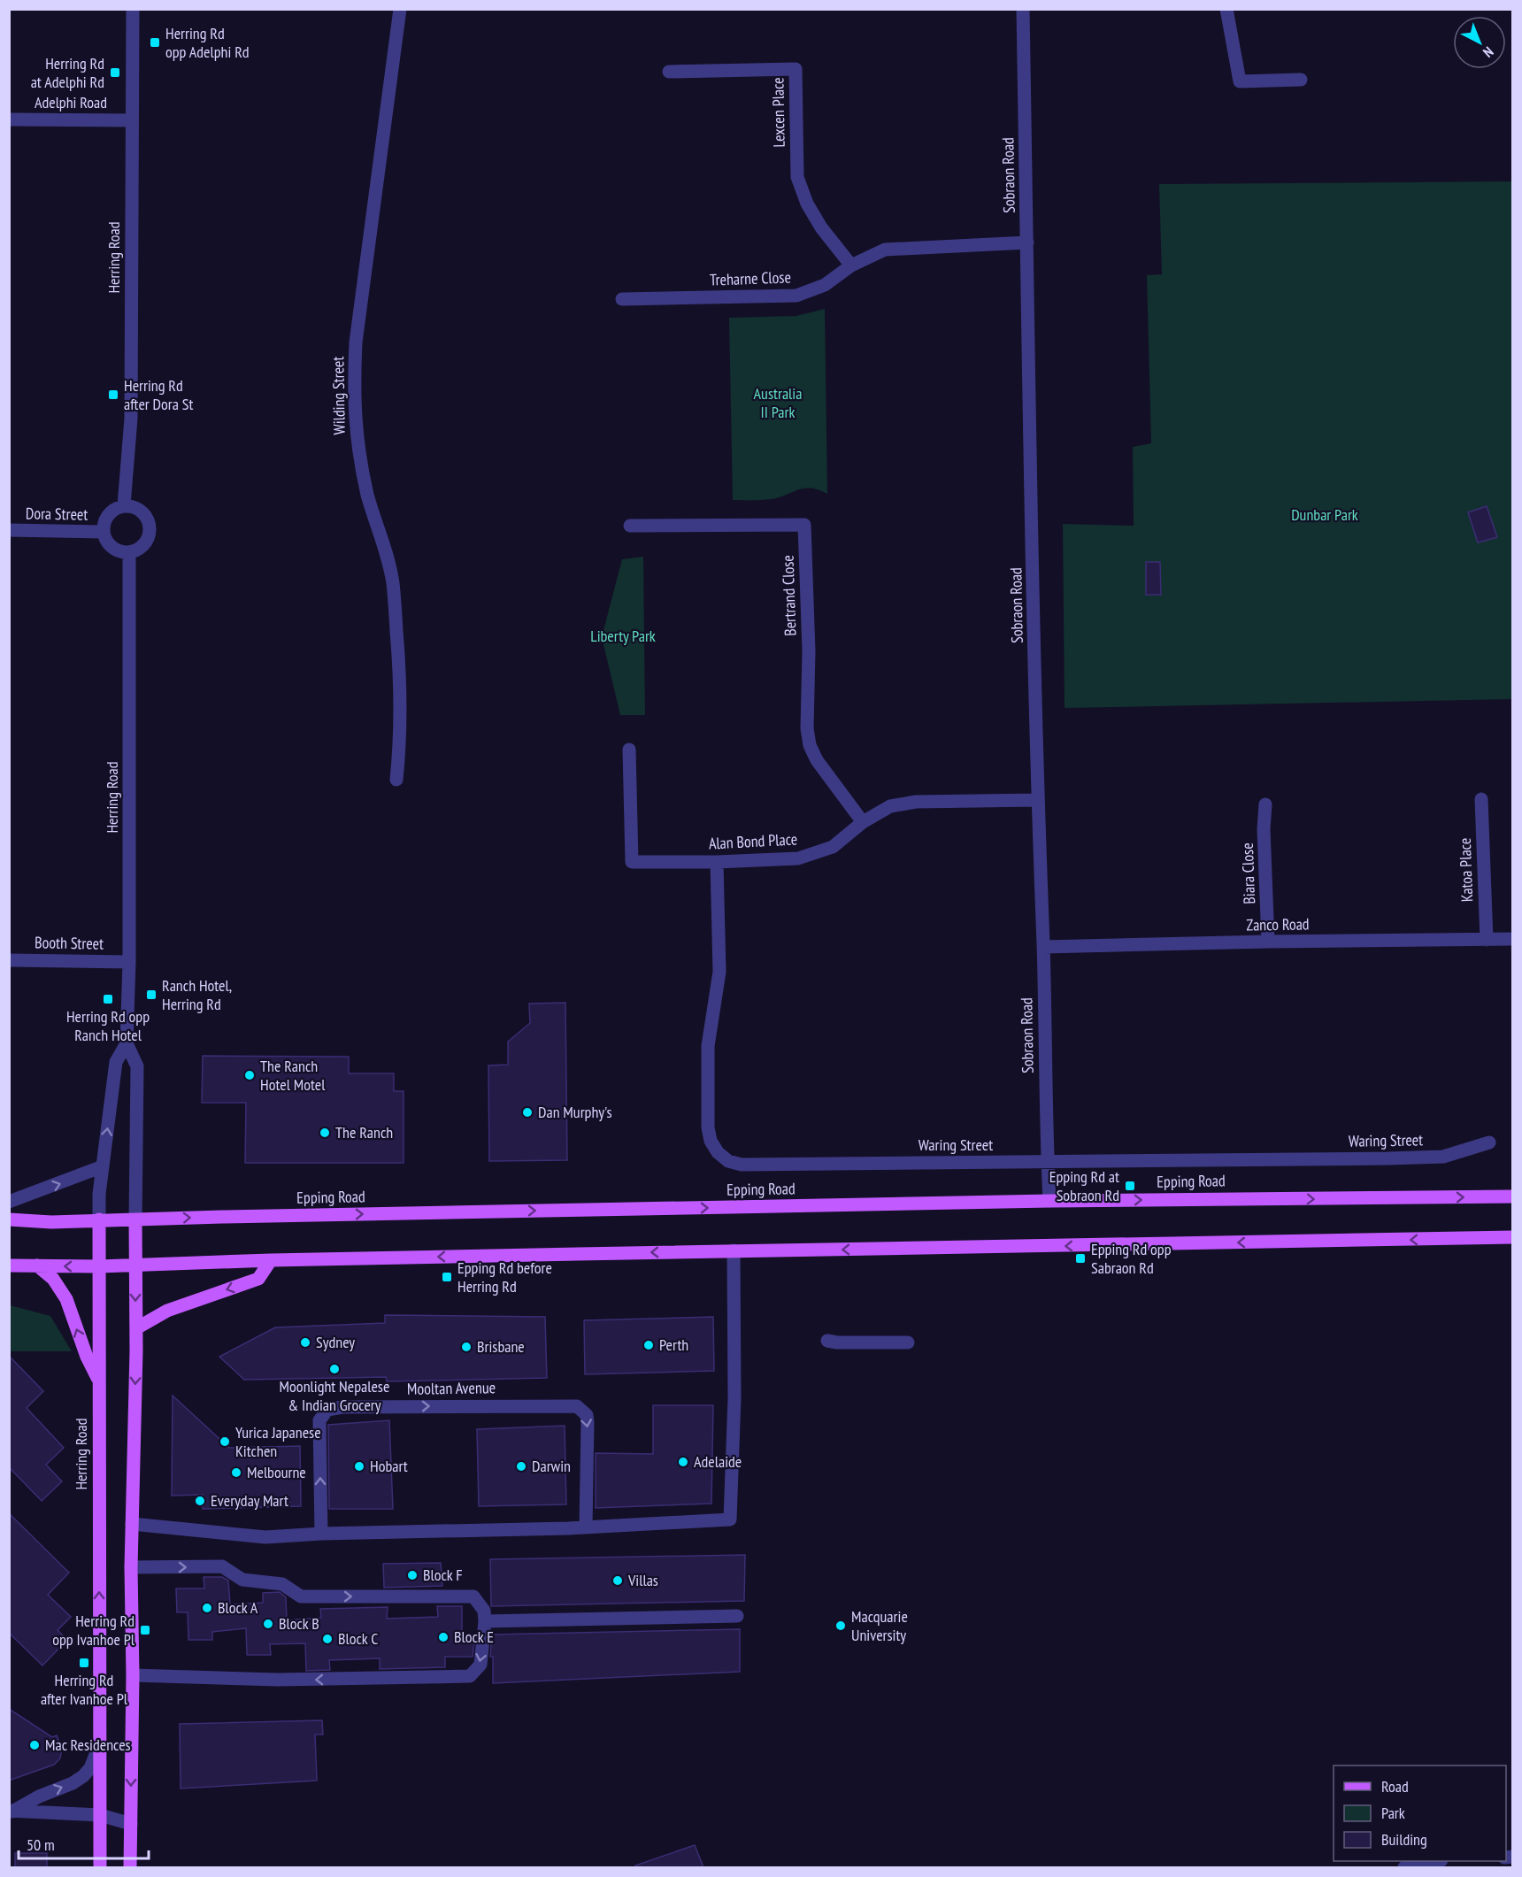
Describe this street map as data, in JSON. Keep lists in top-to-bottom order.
{
  "streets": {
    "main road": ["Herring Road", "Epping Road"],
    "street": [
      "Adelphi Road",
      "Lexcen Place",
      "Sobraon Road",
      "Treharne Close",
      "Wilding Street",
      "Dora Street",
      "Bertrand Close",
      "Alan Bond Place",
      "Katoa Place",
      "Biara Close",
      "Zanco Road",
      "Booth Street",
      "Waring Street",
      "Mooltan Avenue"
    ]
  },
  "crossings": [
    ["Adelphi Road", "Herring Road"],
    ["Lexcen Place", "Treharne Close"],
    ["Sobraon Road", "Treharne Close"],
    ["Sobraon Road", "Alan Bond Place"],
    ["Sobraon Road", "Zanco Road"],
    ["Sobraon Road", "Waring Street"],
    ["Sobraon Road", "Epping Road"],
    ["Herring Road", "Dora Street"],
    ["Herring Road", "Booth Street"],
    ["Herring Road", "Epping Road"],
    ["Bertrand Close", "Alan Bond Place"],
    ["Alan Bond Place", "Waring Street"],
    ["Katoa Place", "Zanco Road"],
    ["Biara Close", "Zanco Road"]
  ],
  "parks": ["Australia II Park", "Dunbar Park", "Liberty Park"],
  "places": {
    "transit": [
      "Herring Rd opp Adelphi Rd",
      "Herring Rd at Adelphi Rd",
      "Herring Rd after Dora St",
      "Ranch Hotel, Herring Rd",
      "Herring Rd opp Ranch Hotel",
      "Epping Rd at Sobraon Rd",
      "Epping Rd opp Sabraon Rd",
      "Epping Rd before Herring Rd",
      "Herring Rd opp Ivanhoe Pl",
      "Herring Rd after Ivanhoe Pl"
    ],
    "other": [
      "The Ranch Hotel Motel",
      "Dan Murphy's",
      "The Ranch",
      "Sydney",
      "Perth",
      "Brisbane",
      "Moonlight Nepalese & Indian Grocery",
      "Yurica Japanese Kitchen",
      "Adelaide",
      "Hobart",
      "Darwin",
      "Melbourne",
      "Everyday Mart",
      "Block F",
      "Villas",
      "Block A",
      "Block B",
      "Macquarie University",
      "Block E",
      "Block C",
      "Mac Residences"
    ]
  },
  "legend": ["Road", "Park", "Building"],
  "scale_bar": "50 m",
  "north": "bottom right"
}
